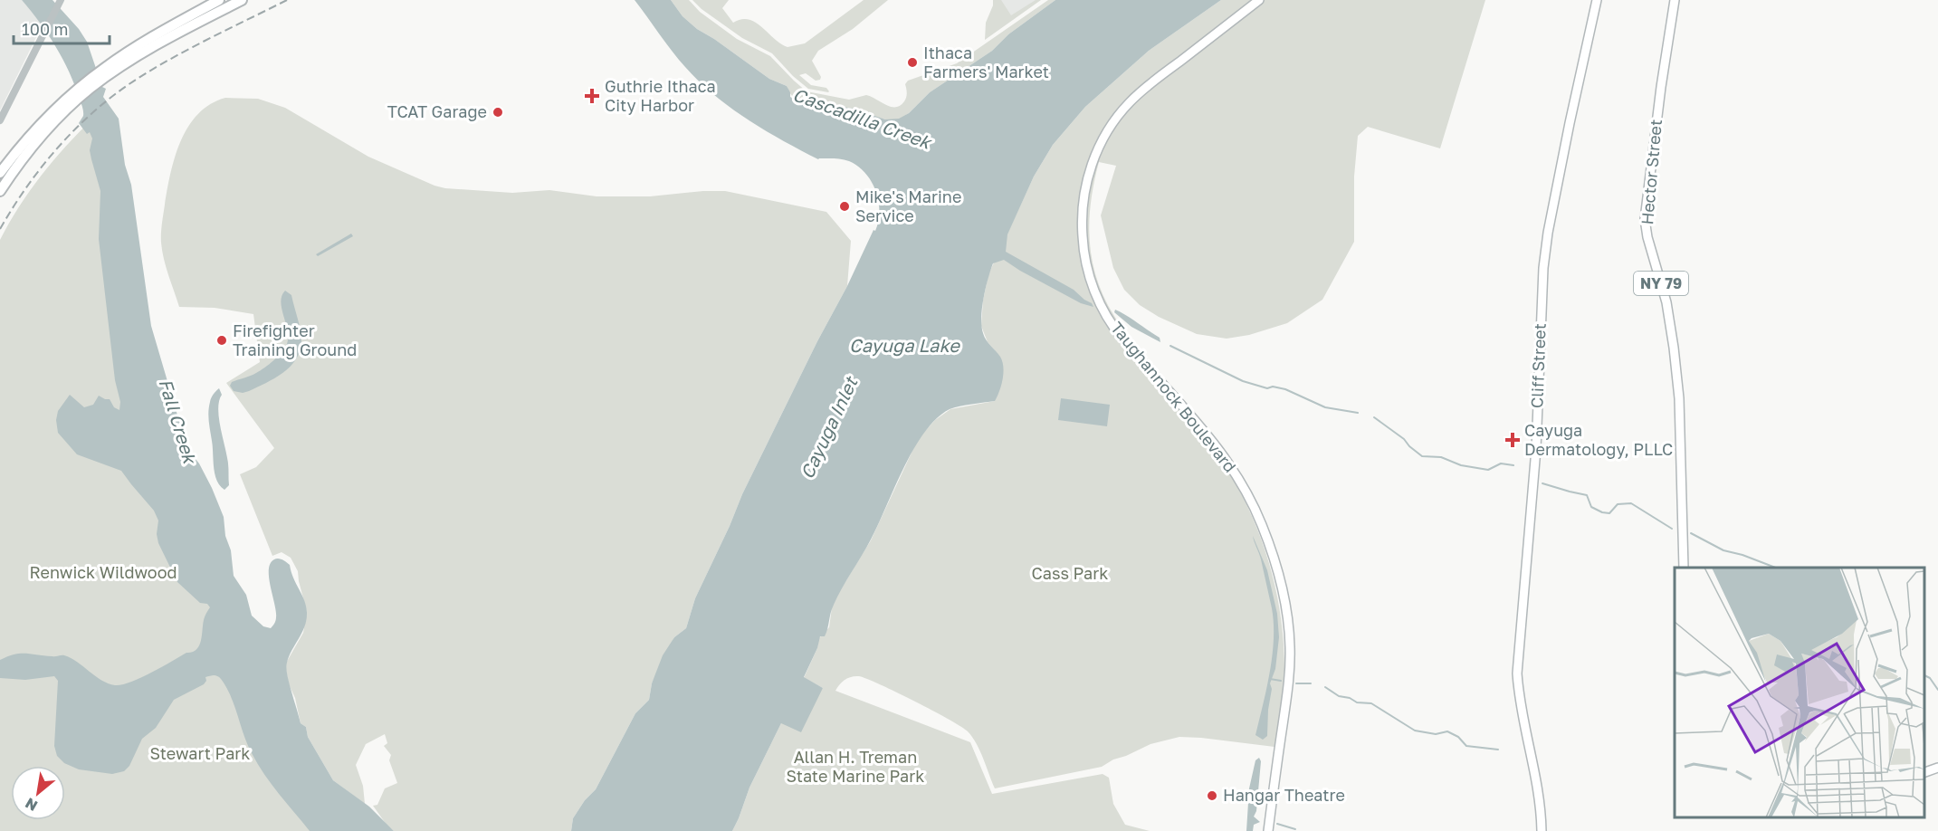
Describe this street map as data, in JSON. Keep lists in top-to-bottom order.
{
  "streets": {
    "main road": [
      "Hector Street",
      "NY 79",
      "Cliff Street",
      "Taughannock Boulevard"
    ]
  },
  "water": [
    "Cascadilla Creek",
    "Cayuga Lake",
    "Fall Creek",
    "Cayuga Inlet"
  ],
  "parks": [
    "Renwick Wildwood",
    "Cass Park",
    "Stewart Park",
    "Allan H. Treman State Marine Park"
  ],
  "places": {
    "other": [
      "Ithaca Farmers' Market",
      "TCAT Garage",
      "Mike's Marine Service",
      "Firefighter Training Ground",
      "Hangar Theatre"
    ],
    "health": ["Guthrie Ithaca City Harbor", "Cayuga Dermatology, PLLC"]
  },
  "scale_bar": "100 m",
  "north": "bottom left"
}
